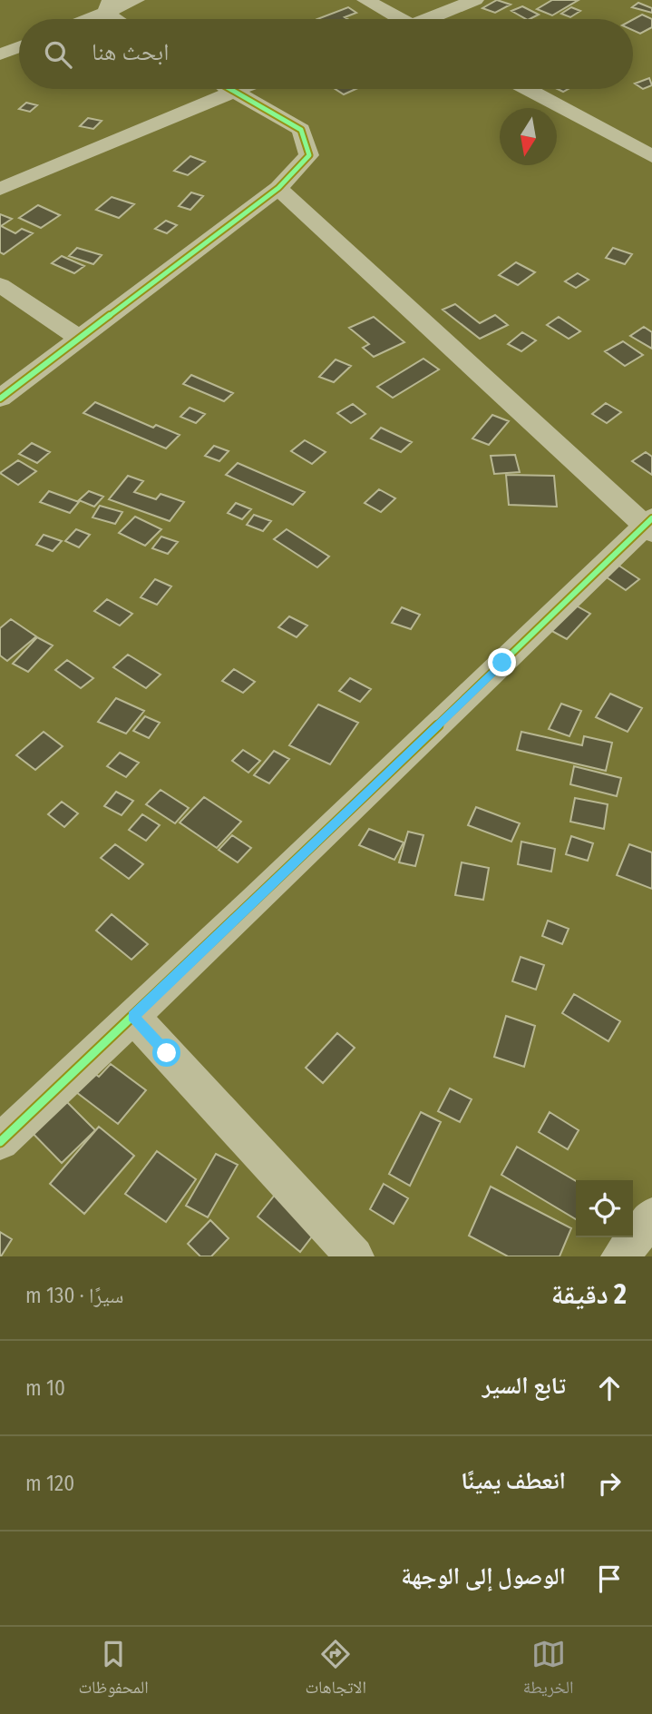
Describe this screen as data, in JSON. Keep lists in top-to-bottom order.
{
  "north": "bottom",
  "page": {
    "search": "ابحث هنا",
    "heading": ["2 دقيقة", "سيرًا · 130 m"],
    "list": [
      ["تابع السير", "10 m"],
      ["انعطف يمينًا", "120 m"],
      "الوصول إلى الوجهة"
    ],
    "nav": ["الخريطة", "الاتجاهات", "المحفوظات"]
  }
}
